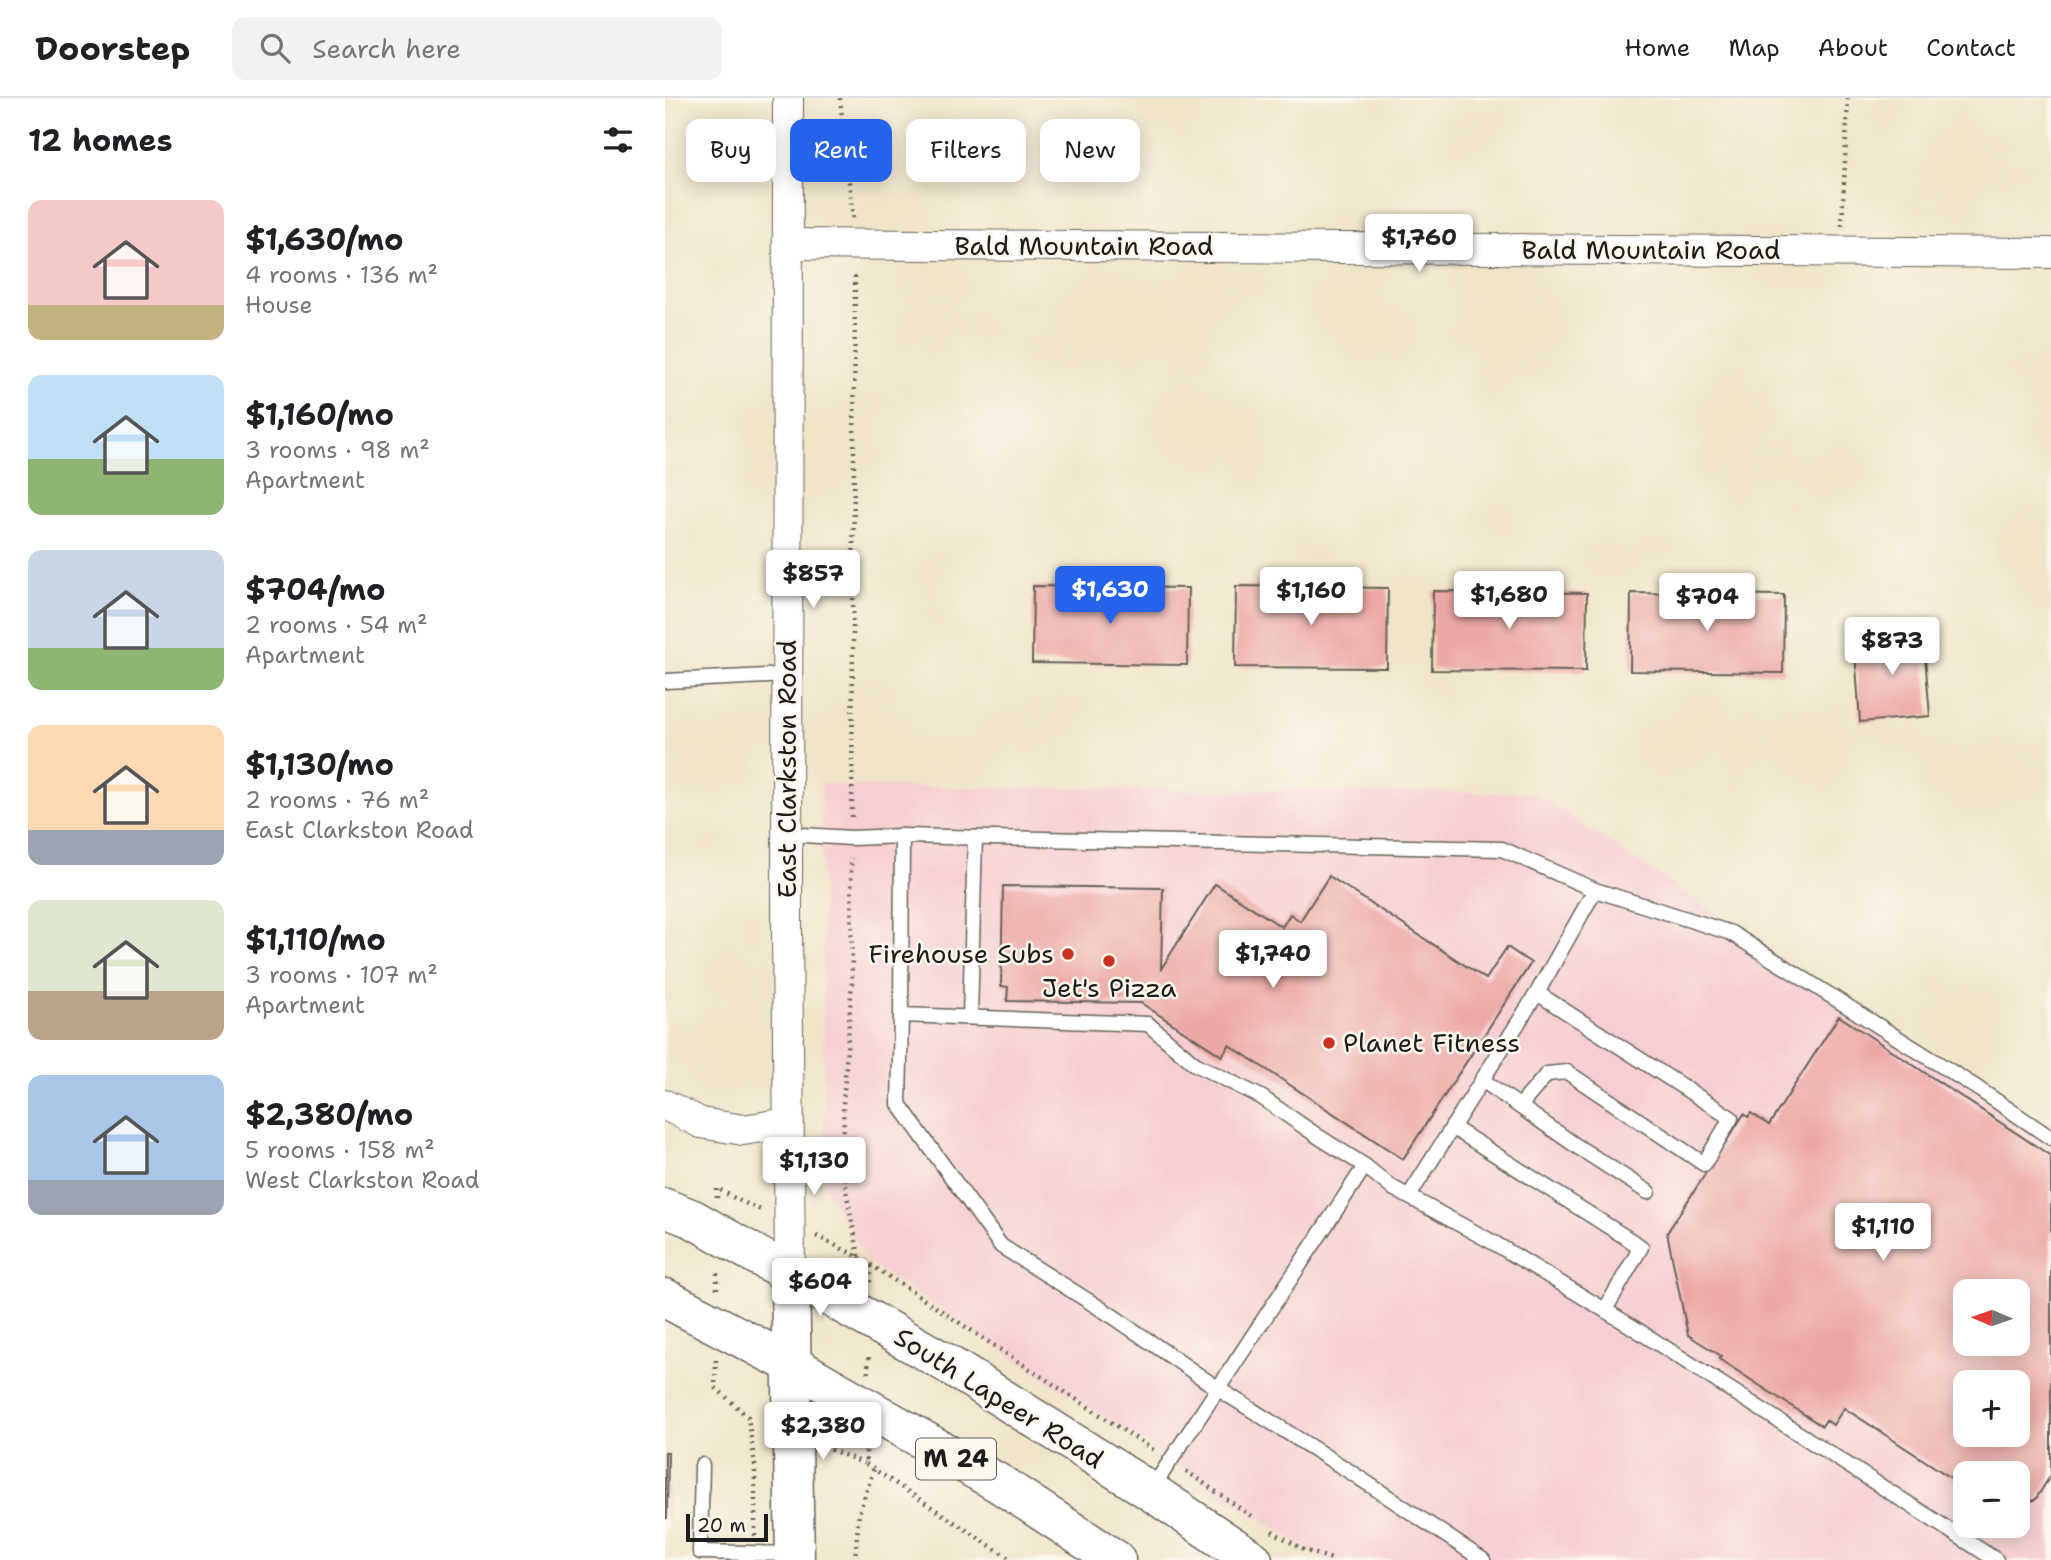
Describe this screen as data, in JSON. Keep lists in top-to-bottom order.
{
  "streets": {
    "main road": ["South Lapeer Road", "M 24"],
    "street": ["Bald Mountain Road", "East Clarkston Road"]
  },
  "crossings": [
    ["Bald Mountain Road", "East Clarkston Road"],
    ["East Clarkston Road", "South Lapeer Road"]
  ],
  "places": ["Firehouse Subs", "Jet's Pizza", "Planet Fitness"],
  "scale_bar": "20 m",
  "north": "left",
  "page": {
    "header": "Doorstep",
    "search": "Search here",
    "nav": [
      "Home",
      "Map",
      "About",
      "Contact"
    ],
    "heading": "12 homes",
    "chip": [
      "Buy",
      "Rent",
      "Filters",
      "New"
    ],
    "list": [
      {
        "name": "$1,630/mo",
        "note": "4 rooms · 136 m² · House"
      },
      {
        "name": "$1,160/mo",
        "note": "3 rooms · 98 m² · Apartment"
      },
      {
        "name": "$704/mo",
        "note": "2 rooms · 54 m² · Apartment"
      },
      {
        "name": "$1,130/mo",
        "note": "2 rooms · 76 m² · East Clarkston Road"
      },
      {
        "name": "$1,110/mo",
        "note": "3 rooms · 107 m² · Apartment"
      },
      {
        "name": "$2,380/mo",
        "note": "5 rooms · 158 m² · West Clarkston Road"
      }
    ],
    "price": [
      "$1,760",
      "$857",
      "$1,630",
      "$1,160",
      "$1,680",
      "$704",
      "$873",
      "$1,740",
      "$1,130",
      "$1,110",
      "$604",
      "$2,380"
    ],
    "map_buttons": ["+", "−"],
    "scale": "20 m"
  }
}
